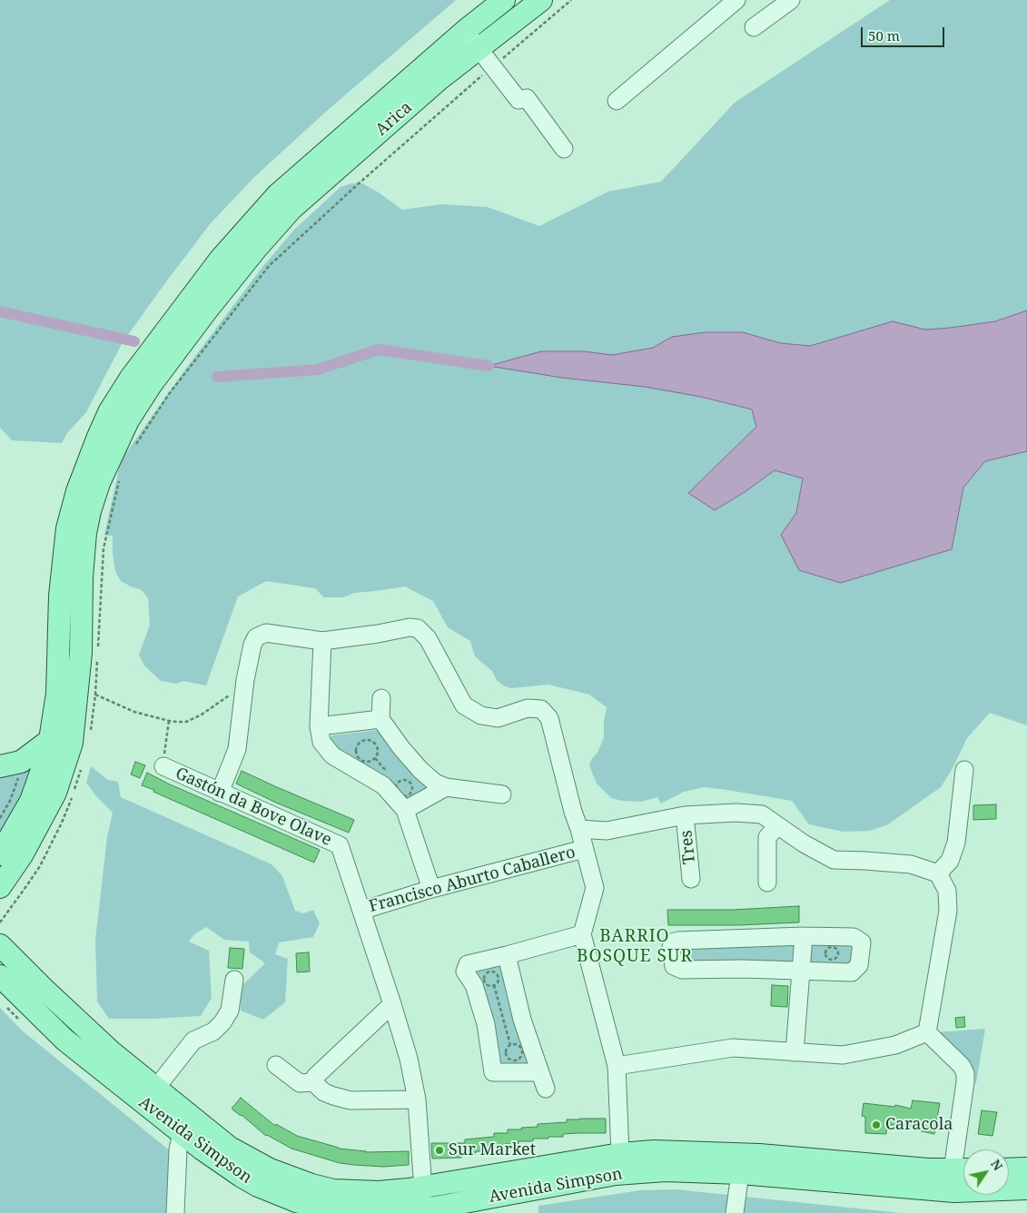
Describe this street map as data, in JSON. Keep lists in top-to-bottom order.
{
  "streets": {
    "main road": ["Arica", "Avenida Simpson"],
    "street": ["Gastón da Bove Olave", "Tres", "Francisco Aburto Caballero"]
  },
  "crossings": [
    ["Gastón da Bove Olave", "Francisco Aburto Caballero"],
    ["Gastón da Bove Olave", "Avenida Simpson"]
  ],
  "districts": ["BARRIO BOSQUE SUR"],
  "places": ["Caracola", "Sur Market"],
  "scale_bar": "50 m",
  "north": "top right"
}
